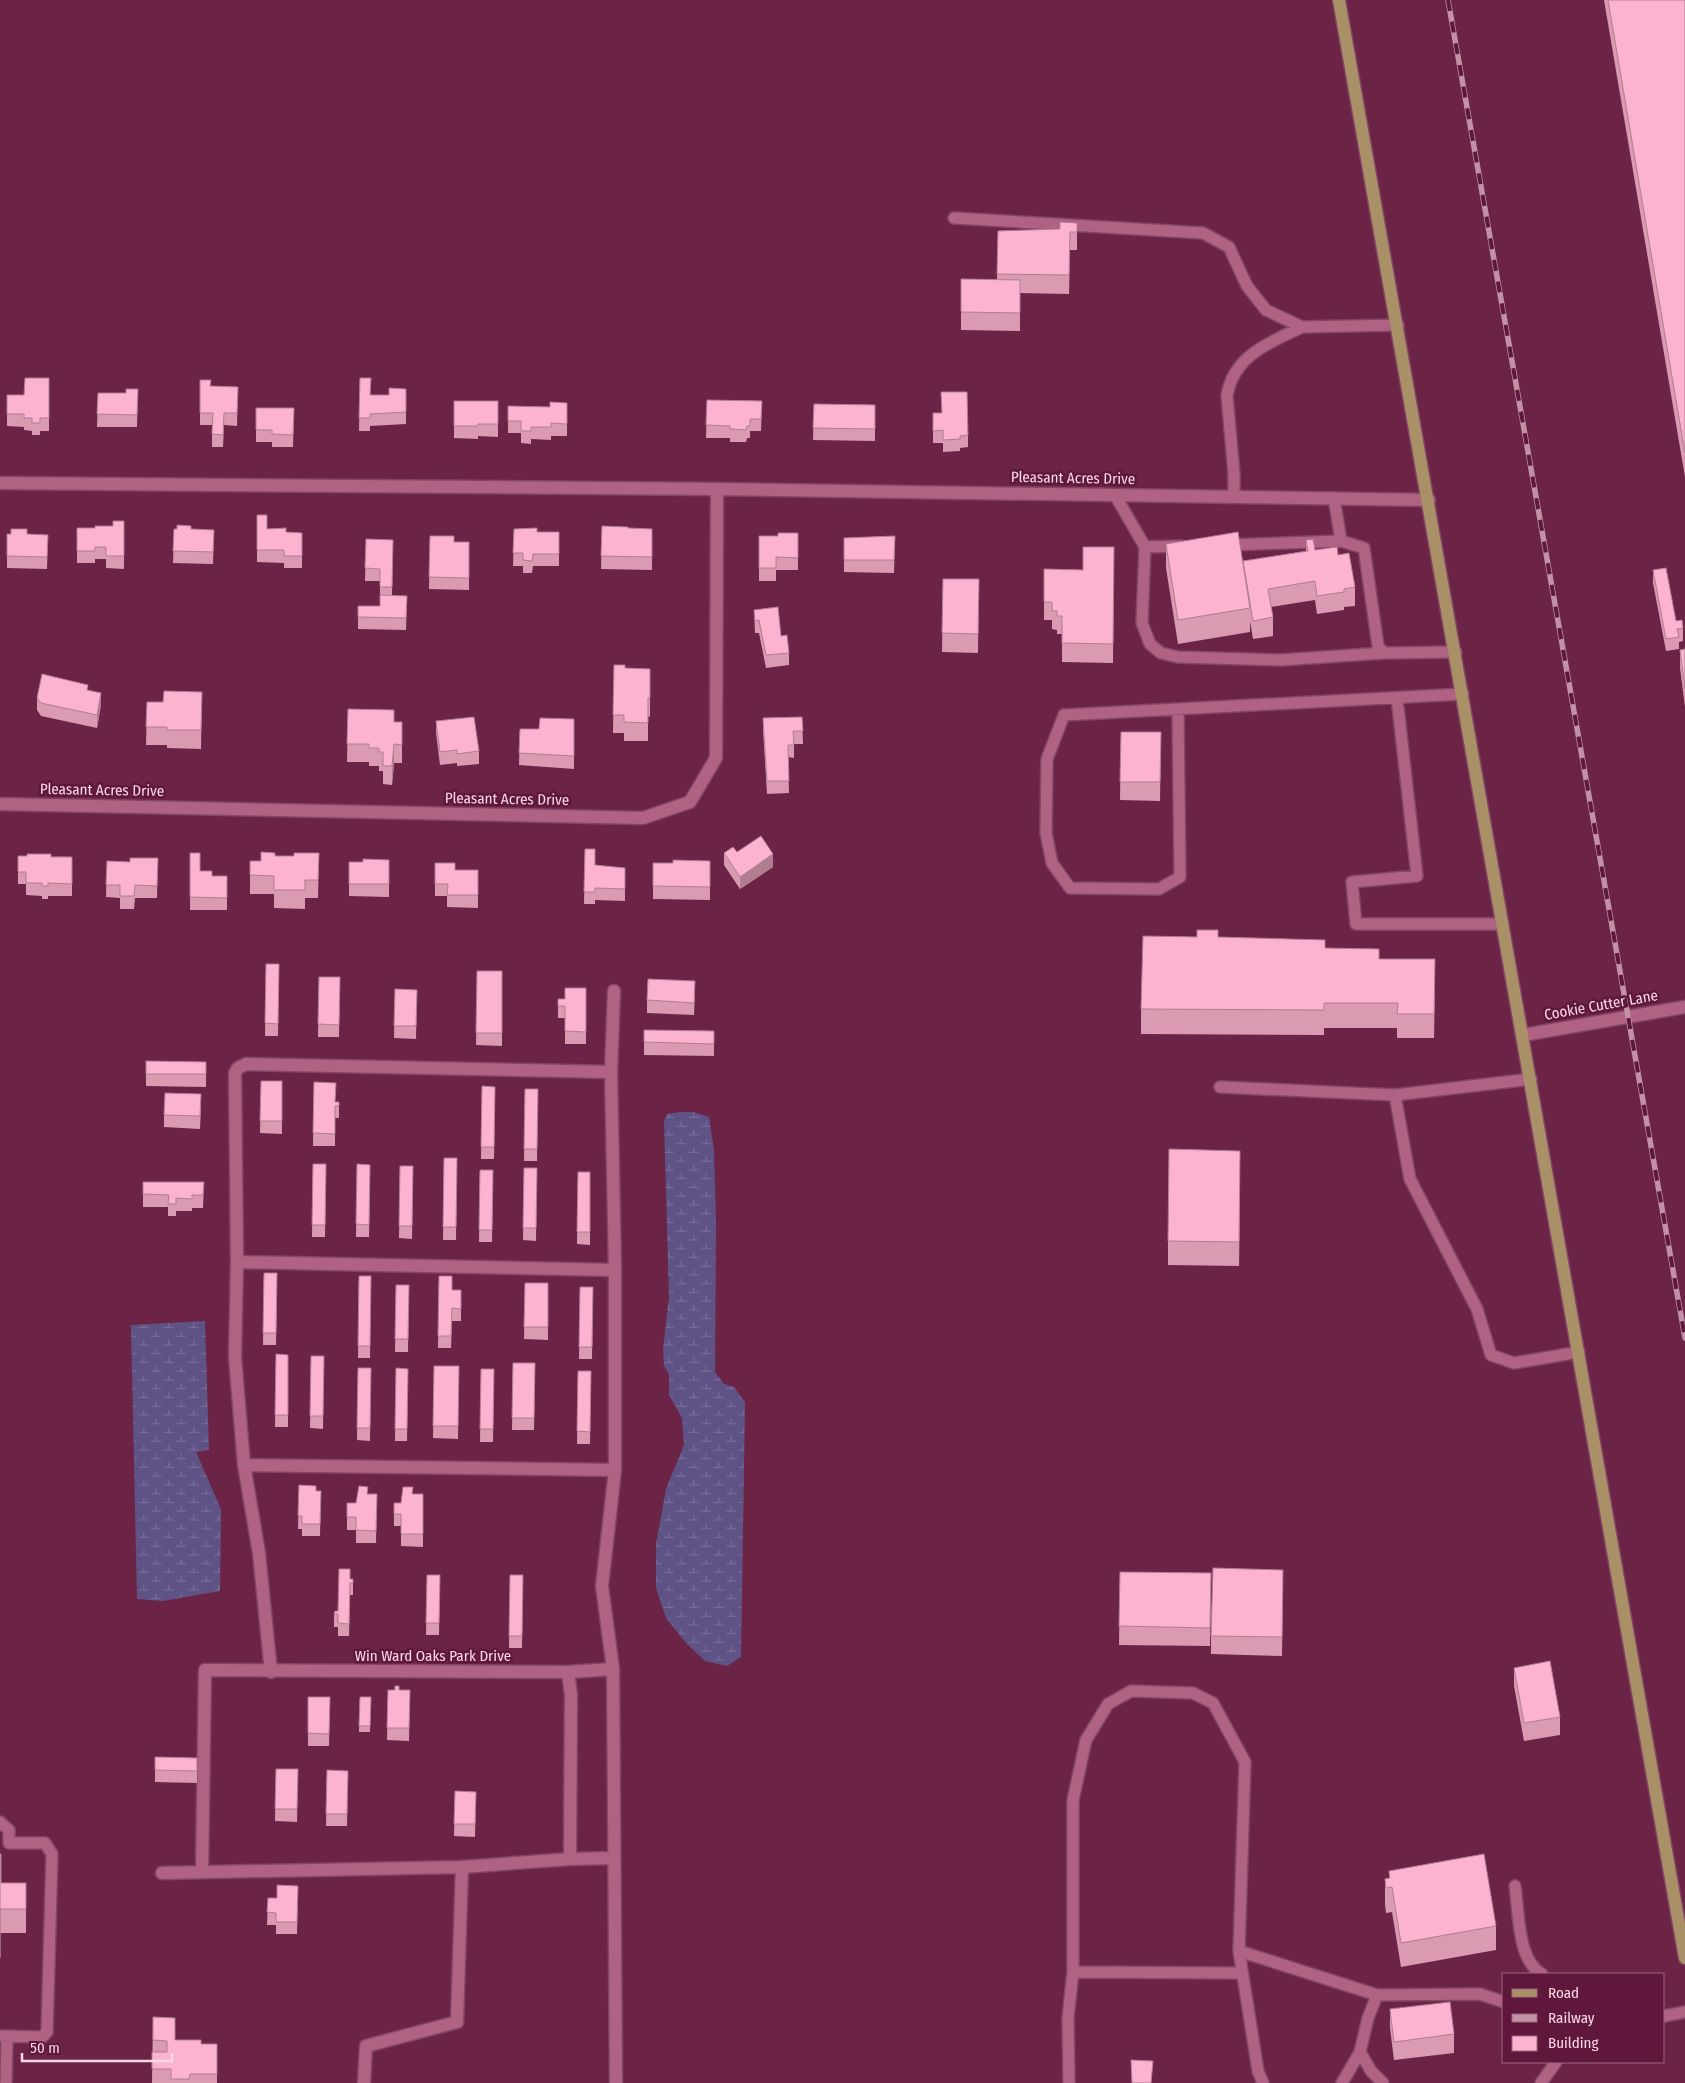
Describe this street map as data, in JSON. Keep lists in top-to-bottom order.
{
  "streets": {
    "street": ["Pleasant Acres Drive", "Cookie Cutter Lane", "Win Ward Oaks Park Drive"]
  },
  "legend": ["Road", "Railway", "Building"],
  "scale_bar": "50 m"
}
